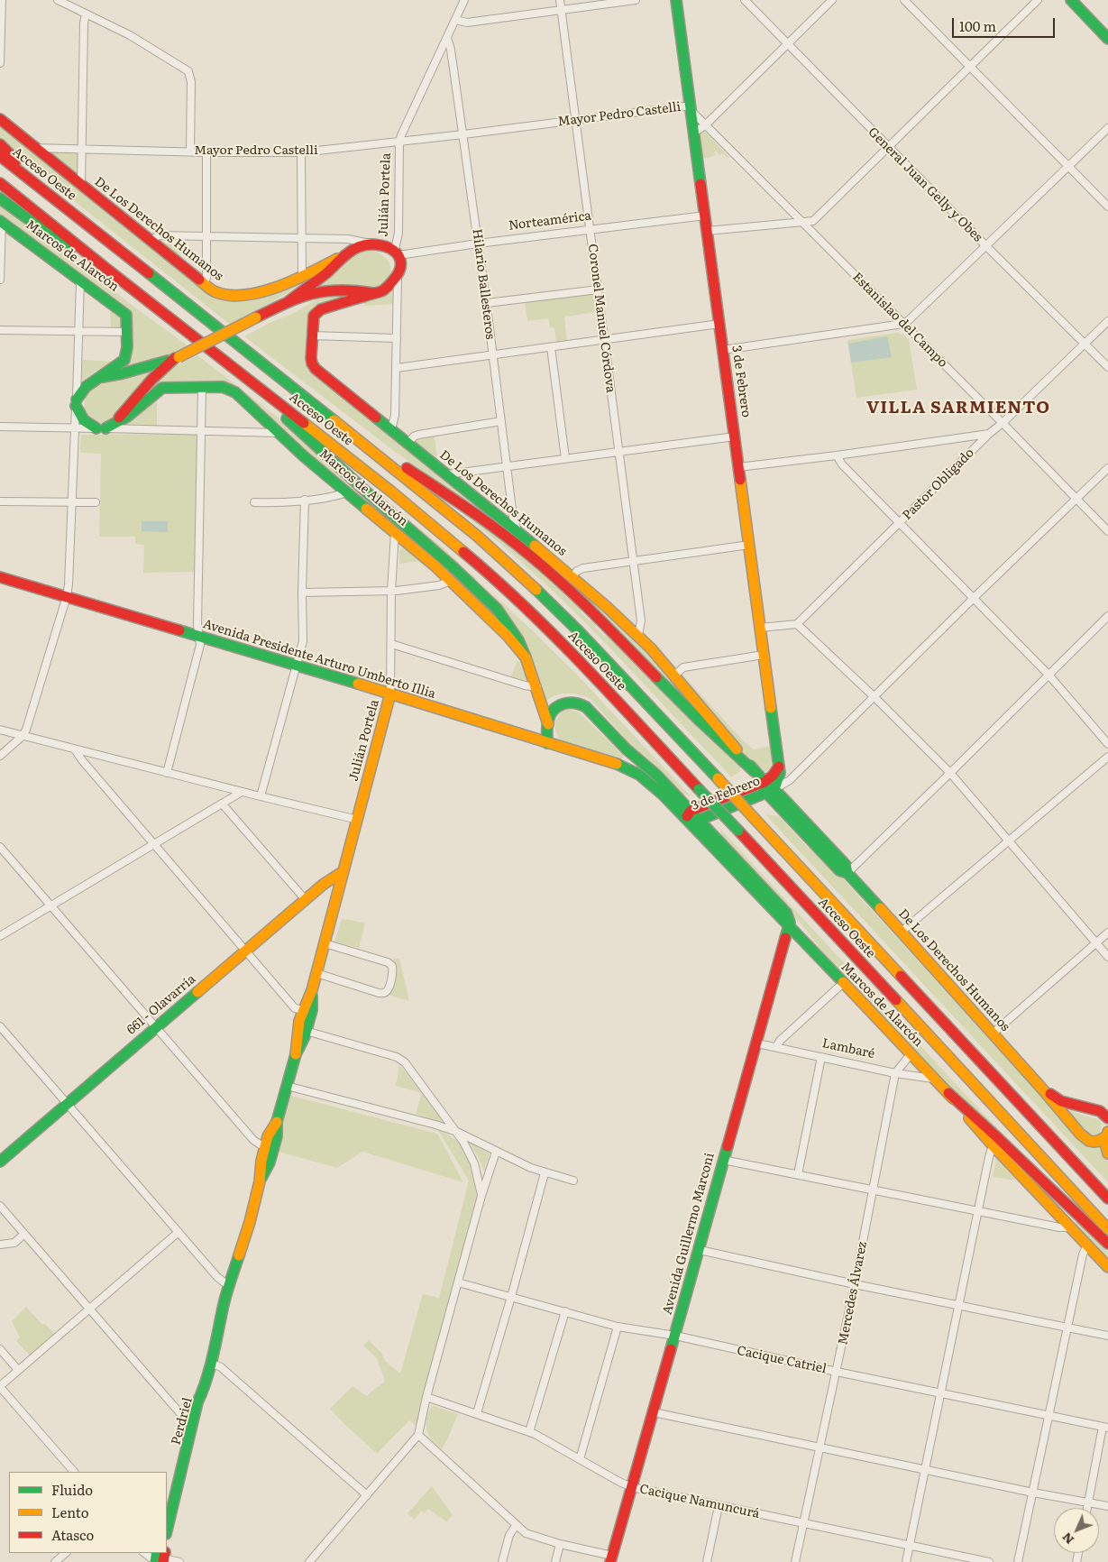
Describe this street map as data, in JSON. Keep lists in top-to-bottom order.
{
  "streets": {
    "main road": [
      "Acceso Oeste",
      "Julián Portela",
      "Norteamérica",
      "De Los Derechos Humanos",
      "Marcos de Alarcón",
      "3 de Febrero",
      "Avenida Presidente Arturo Umberto Illia",
      "661 - Olavarría",
      "Avenida Guillermo Marconi",
      "Perdriel"
    ],
    "street": [
      "Mayor Pedro Castelli",
      "General Juan Gelly y Obes",
      "Hilario Ballesteros",
      "Coronel Manuel Córdova",
      "Estanislao del Campo",
      "Pastor Obligado",
      "Lambaré",
      "Mercedes Álvarez",
      "Cacique Catriel",
      "Cacique Namuncurá"
    ]
  },
  "crossings": [
    ["Mayor Pedro Castelli", "Julián Portela"],
    ["Mayor Pedro Castelli", "De Los Derechos Humanos"],
    ["Mayor Pedro Castelli", "Hilario Ballesteros"],
    ["Mayor Pedro Castelli", "Coronel Manuel Córdova"],
    ["Mayor Pedro Castelli", "Estanislao del Campo"],
    ["Mayor Pedro Castelli", "3 de Febrero"],
    ["General Juan Gelly y Obes", "Pastor Obligado"],
    ["Julián Portela", "Norteamérica"],
    ["Julián Portela", "De Los Derechos Humanos"],
    ["Julián Portela", "Marcos de Alarcón"],
    ["Julián Portela", "Hilario Ballesteros"],
    ["Julián Portela", "Avenida Presidente Arturo Umberto Illia"],
    ["Julián Portela", "661 - Olavarría"],
    ["Norteamérica", "De Los Derechos Humanos"],
    ["Norteamérica", "Hilario Ballesteros"],
    ["Norteamérica", "Coronel Manuel Córdova"],
    ["Norteamérica", "3 de Febrero"],
    ["De Los Derechos Humanos", "Hilario Ballesteros"],
    ["De Los Derechos Humanos", "Coronel Manuel Córdova"],
    ["De Los Derechos Humanos", "3 de Febrero"],
    ["Marcos de Alarcón", "3 de Febrero"],
    ["Marcos de Alarcón", "Avenida Presidente Arturo Umberto Illia"],
    ["Marcos de Alarcón", "Lambaré"],
    ["Marcos de Alarcón", "Avenida Guillermo Marconi"],
    ["Marcos de Alarcón", "Mercedes Álvarez"],
    ["Estanislao del Campo", "3 de Febrero"],
    ["Estanislao del Campo", "Pastor Obligado"],
    ["Lambaré", "Avenida Guillermo Marconi"],
    ["Lambaré", "Mercedes Álvarez"],
    ["Avenida Guillermo Marconi", "Cacique Catriel"],
    ["Avenida Guillermo Marconi", "Cacique Namuncurá"],
    ["Mercedes Álvarez", "Cacique Catriel"],
    ["Mercedes Álvarez", "Cacique Namuncurá"]
  ],
  "districts": ["VILLA SARMIENTO"],
  "legend": ["Fluido", "Lento", "Atasco"],
  "scale_bar": "100 m",
  "north": "bottom left"
}
